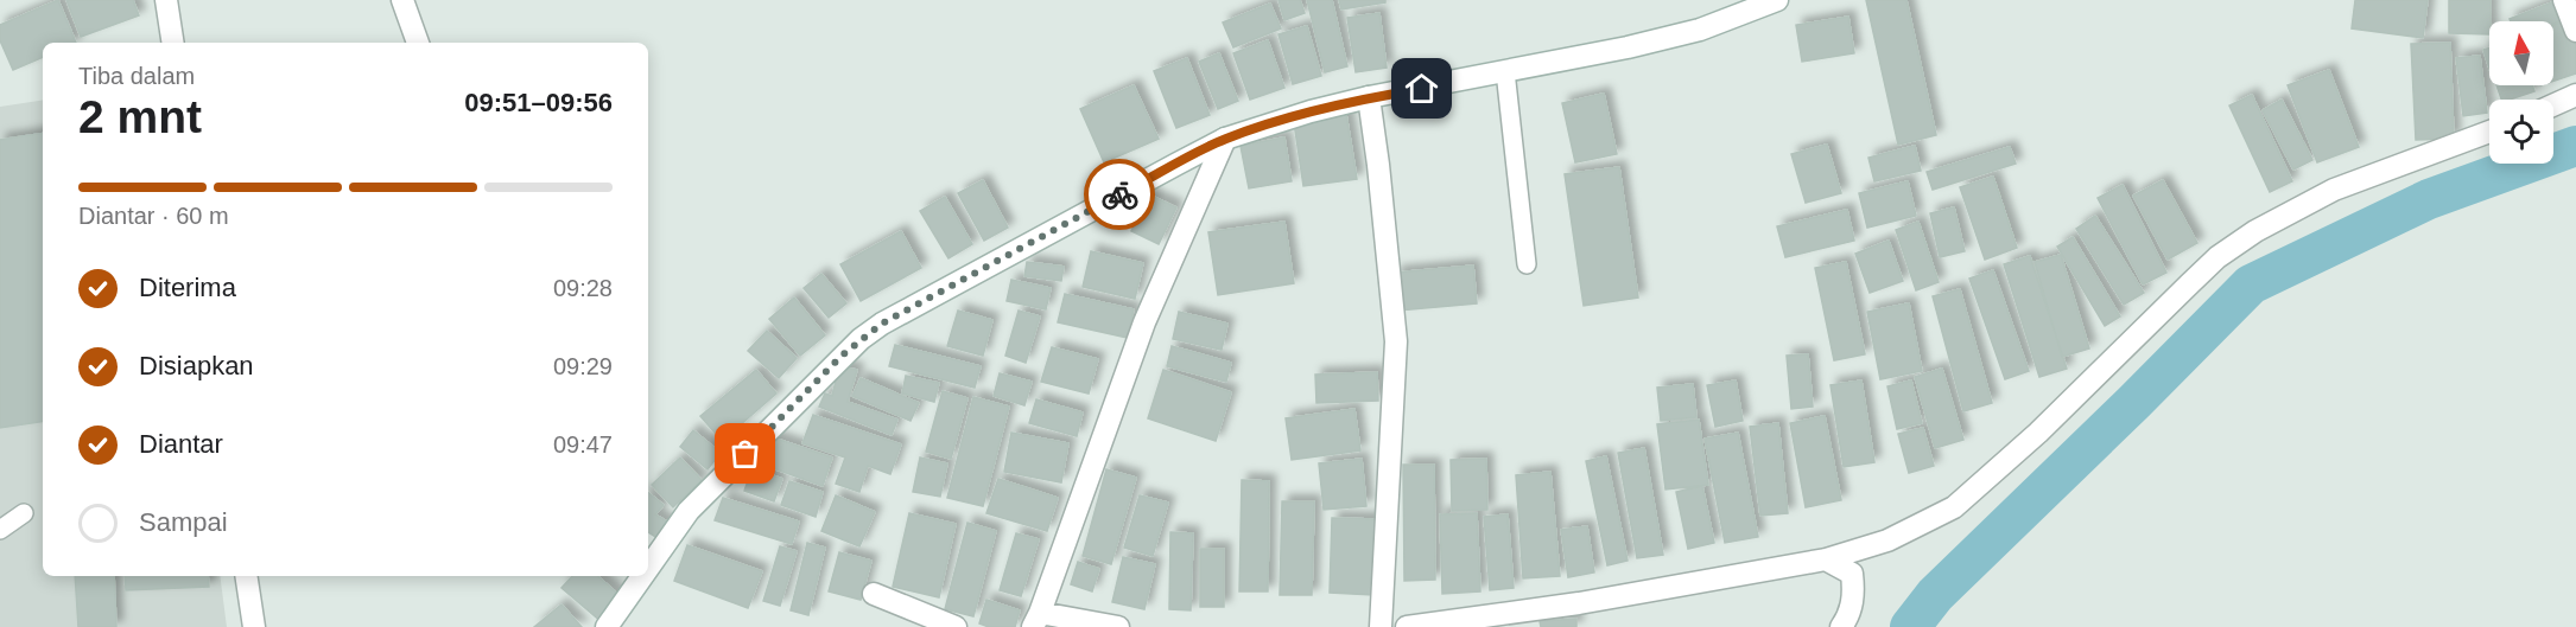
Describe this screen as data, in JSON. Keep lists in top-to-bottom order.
{
  "north": "top",
  "page": {
    "heading": ["2 mnt", "Tiba dalam", "09:51–09:56"],
    "bar": "Diantar · 60 m",
    "list": [
      ["Diterima", "09:28"],
      ["Disiapkan", "09:29"],
      ["Diantar", "09:47"],
      "Sampai"
    ]
  }
}
